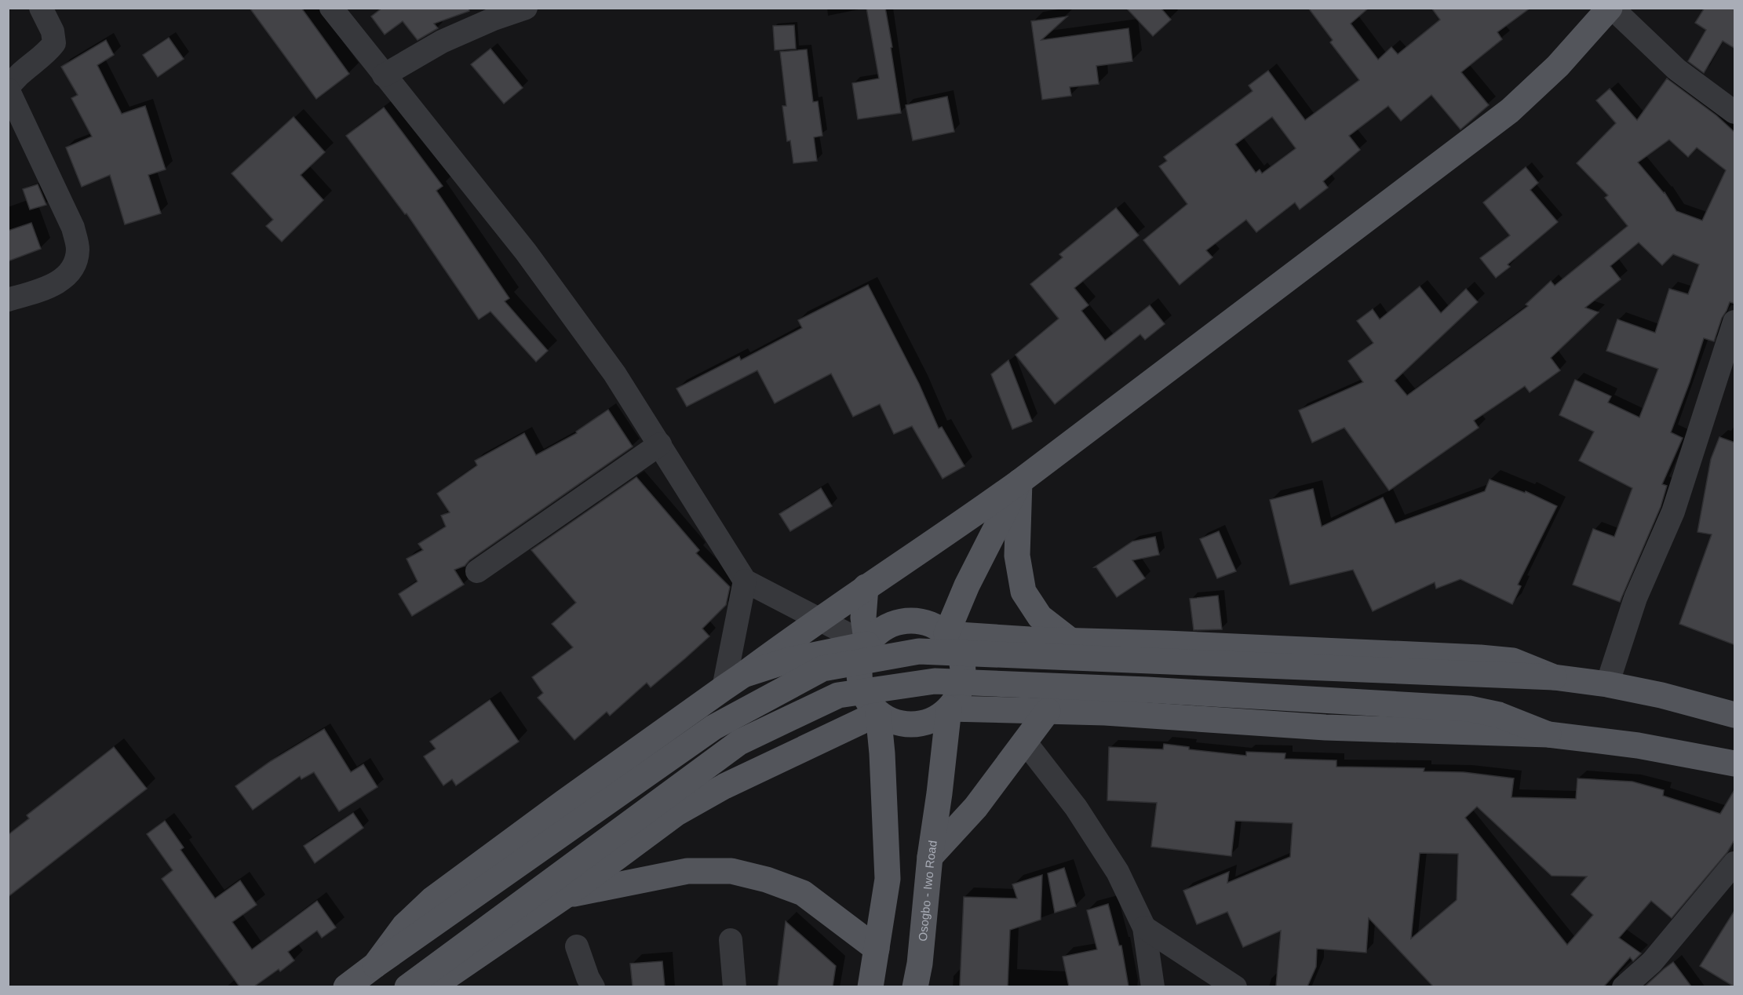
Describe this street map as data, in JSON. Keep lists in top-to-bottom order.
{
  "streets": {
    "main road": ["Osogbo - Iwo Road"]
  }
}
